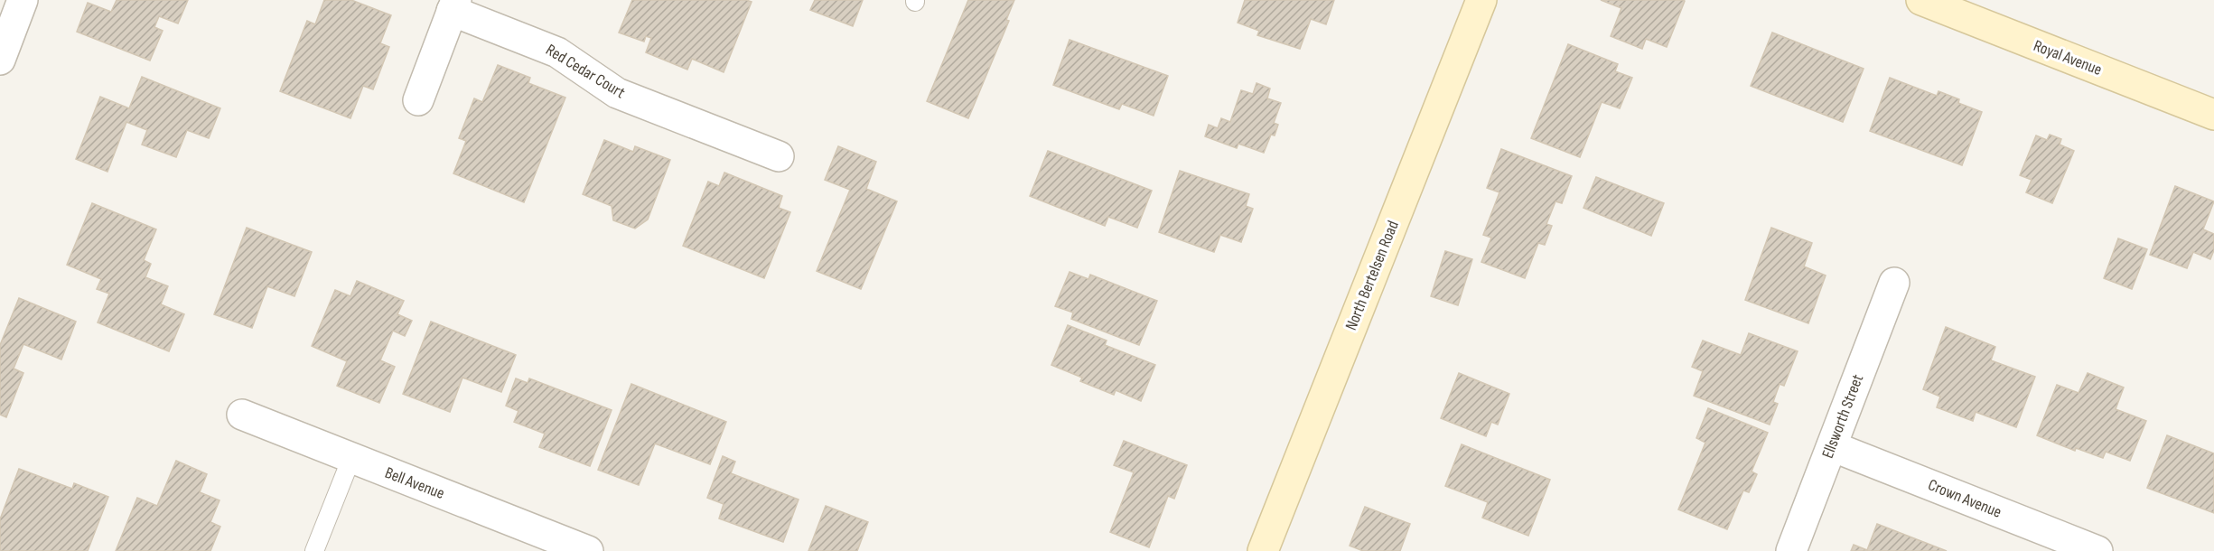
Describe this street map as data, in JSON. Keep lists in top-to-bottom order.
{
  "streets": {
    "street": [
      "Royal Avenue",
      "Red Cedar Court",
      "North Bertelsen Road",
      "Ellsworth Street",
      "Bell Avenue",
      "Crown Avenue"
    ]
  },
  "crossings": [
    ["Ellsworth Street", "Crown Avenue"]
  ]
}
